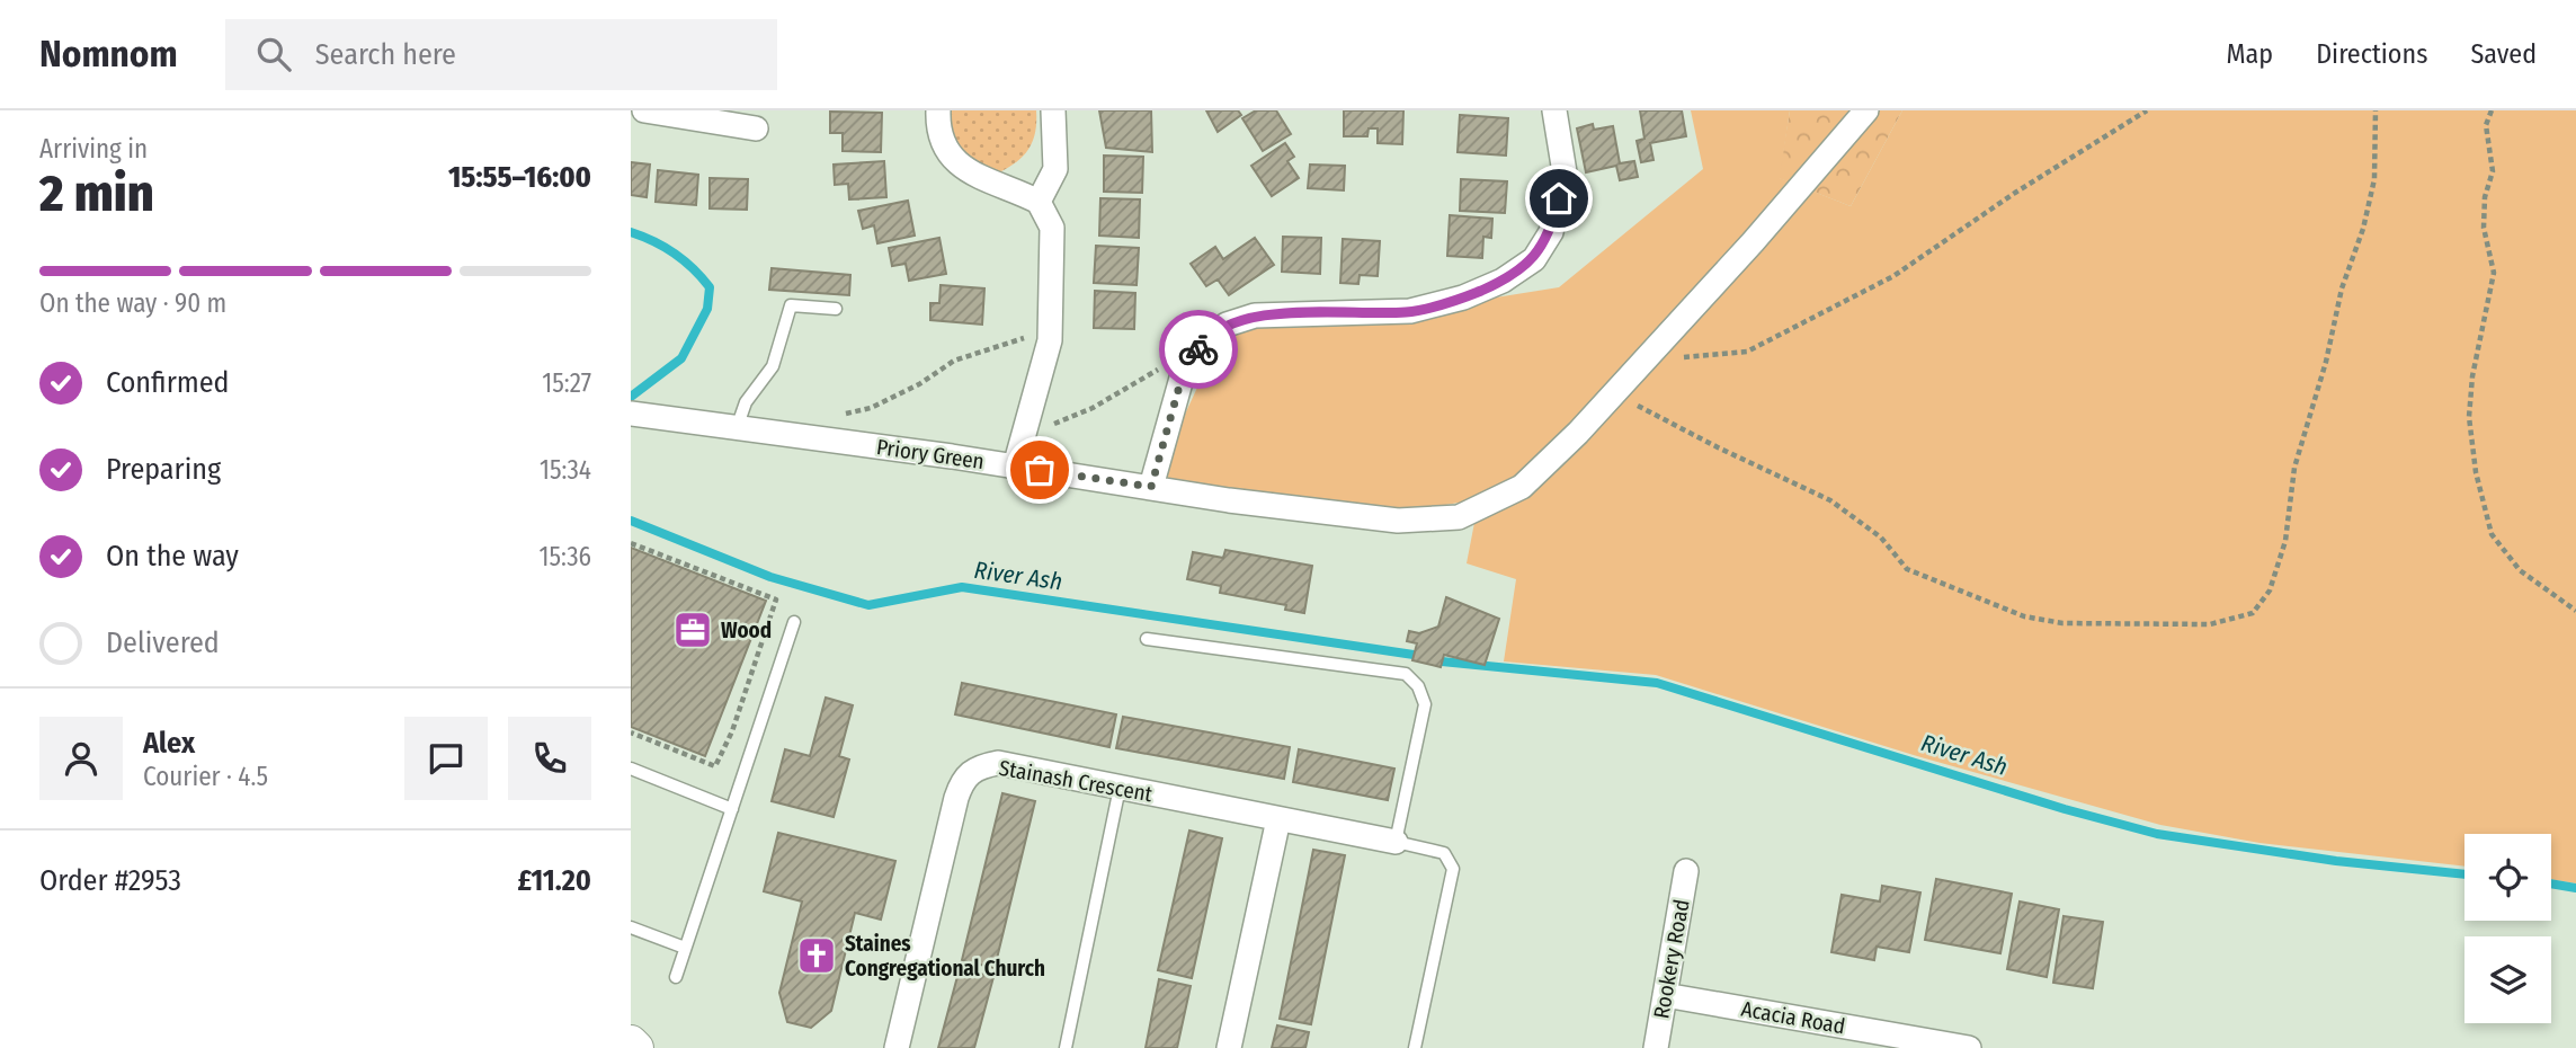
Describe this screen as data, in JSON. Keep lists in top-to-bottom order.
{
  "streets": {
    "street": [
      "Priory Green",
      "Stainash Crescent",
      "Rookery Road",
      "Acacia Road"
    ]
  },
  "crossings": [
    ["Rookery Road", "Acacia Road"]
  ],
  "water": ["River Ash"],
  "places": {
    "office": ["Wood"],
    "church": ["Staines Congregational Church"]
  },
  "page": {
    "header": "Nomnom",
    "search": "Search here",
    "nav": ["Map", "Directions", "Saved"],
    "heading": ["2 min", "Arriving in", "15:55–16:00"],
    "panel": [
      "Alex",
      "Courier · 4.5",
      "Order #2953",
      "£11.20"
    ],
    "bar": "On the way · 90 m",
    "list": [
      ["Confirmed", "15:27"],
      ["Preparing", "15:34"],
      ["On the way", "15:36"],
      "Delivered"
    ]
  }
}
